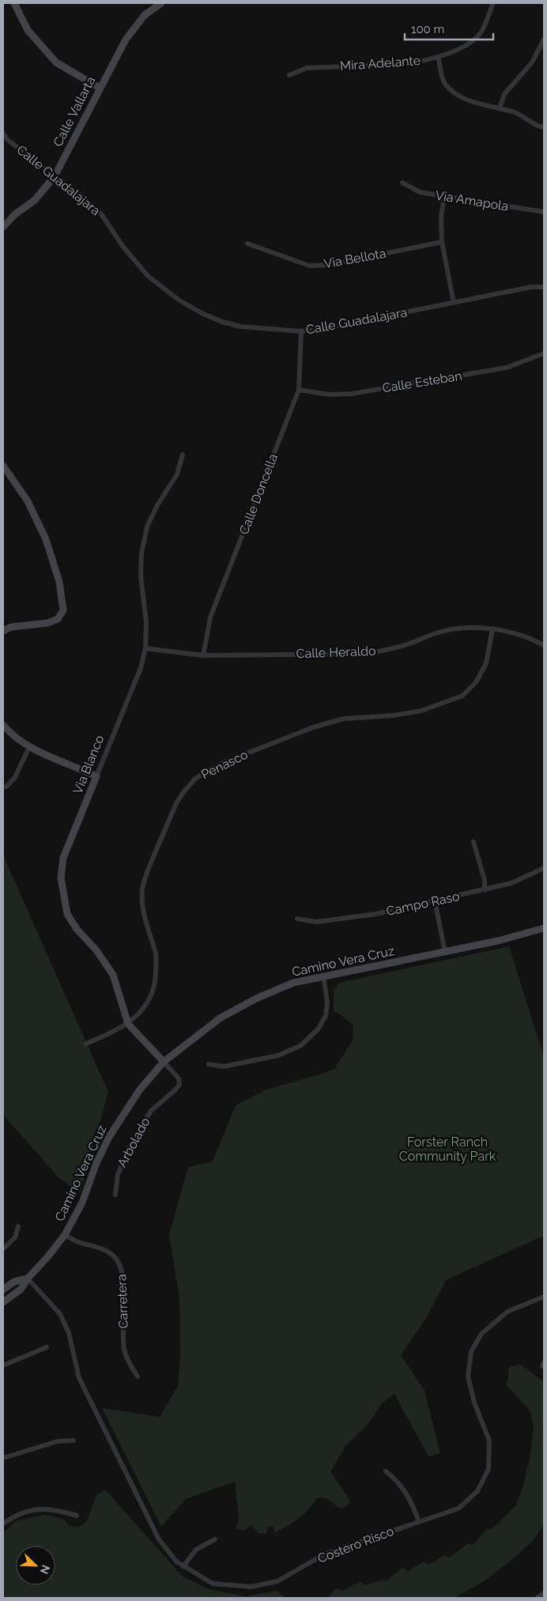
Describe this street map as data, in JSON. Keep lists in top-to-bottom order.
{
  "streets": {
    "street": [
      "Mira Adelante",
      "Calle Vallarta",
      "Calle Guadalajara",
      "Via Amapola",
      "Via Bellota",
      "Calle Esteban",
      "Calle Doncella",
      "Calle Heraldo",
      "Via Blanco",
      "Penasco",
      "Campo Raso",
      "Camino Vera Cruz",
      "Arbolado",
      "Carretera",
      "Costero Risco"
    ]
  },
  "crossings": [
    ["Calle Vallarta", "Calle Guadalajara"],
    ["Calle Guadalajara", "Calle Doncella"],
    ["Calle Esteban", "Calle Doncella"],
    ["Calle Doncella", "Calle Heraldo"],
    ["Calle Heraldo", "Via Blanco"],
    ["Calle Heraldo", "Penasco"],
    ["Via Blanco", "Penasco"],
    ["Via Blanco", "Camino Vera Cruz"],
    ["Via Blanco", "Arbolado"],
    ["Camino Vera Cruz", "Arbolado"],
    ["Camino Vera Cruz", "Carretera"],
    ["Camino Vera Cruz", "Costero Risco"]
  ],
  "parks": ["Forster Ranch Community Park"],
  "scale_bar": "100 m",
  "north": "bottom right"
}
